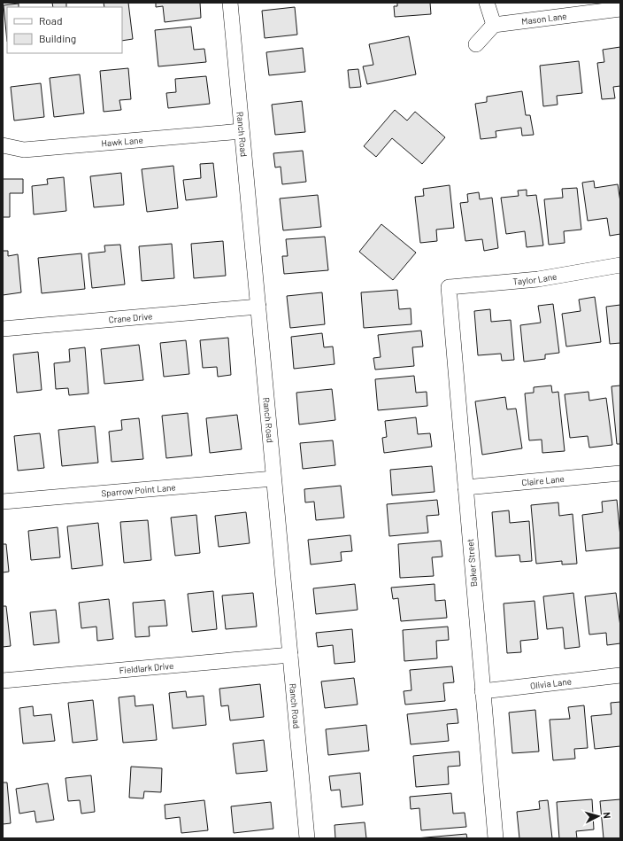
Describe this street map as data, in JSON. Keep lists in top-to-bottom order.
{
  "streets": {
    "street": [
      "Mason Lane",
      "Ranch Road",
      "Hawk Lane",
      "Taylor Lane",
      "Crane Drive",
      "Claire Lane",
      "Sparrow Point Lane",
      "Baker Street",
      "Fieldlark Drive",
      "Olivia Lane"
    ]
  },
  "crossings": [
    ["Ranch Road", "Hawk Lane"],
    ["Ranch Road", "Crane Drive"],
    ["Ranch Road", "Sparrow Point Lane"],
    ["Ranch Road", "Fieldlark Drive"],
    ["Taylor Lane", "Baker Street"],
    ["Claire Lane", "Baker Street"],
    ["Baker Street", "Olivia Lane"]
  ],
  "legend": ["Road", "Building"],
  "north": "right"
}
